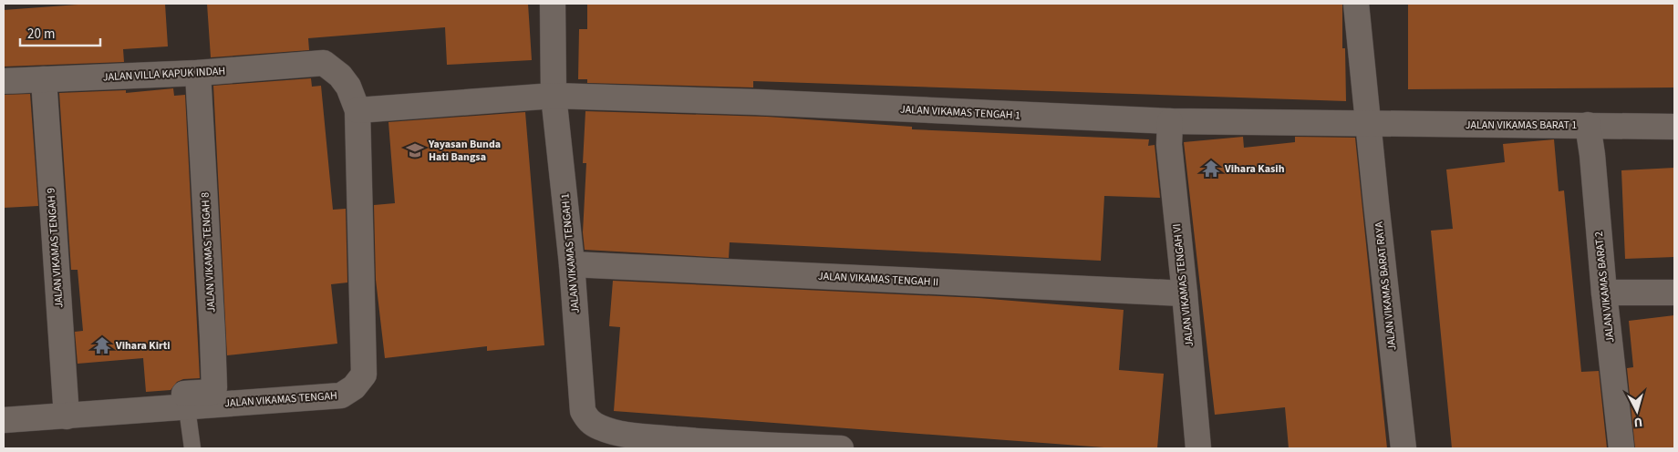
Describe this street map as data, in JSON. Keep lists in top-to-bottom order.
{
  "streets": {
    "street": [
      "JALAN VILLA KAPUK INDAH",
      "JALAN VIKAMAS TENGAH 1",
      "JALAN VIKAMAS BARAT 1",
      "JALAN VIKAMAS TENGAH 9",
      "JALAN VIKAMAS TENGAH 8",
      "JALAN VIKAMAS TENGAH II",
      "JALAN VIKAMAS TENGAH VI",
      "JALAN VIKAMAS BARAT RAYA",
      "JALAN VIKAMAS BARAT 2",
      "JALAN VIKAMAS TENGAH"
    ]
  },
  "crossings": [
    ["JALAN VILLA KAPUK INDAH", "JALAN VIKAMAS TENGAH 9"],
    ["JALAN VILLA KAPUK INDAH", "JALAN VIKAMAS TENGAH 8"],
    ["JALAN VILLA KAPUK INDAH", "JALAN VIKAMAS TENGAH"],
    ["JALAN VIKAMAS TENGAH 1", "JALAN VIKAMAS BARAT 1"],
    ["JALAN VIKAMAS TENGAH 1", "JALAN VIKAMAS TENGAH II"],
    ["JALAN VIKAMAS TENGAH 1", "JALAN VIKAMAS TENGAH VI"],
    ["JALAN VIKAMAS TENGAH 1", "JALAN VIKAMAS BARAT RAYA"],
    ["JALAN VIKAMAS TENGAH 1", "JALAN VIKAMAS TENGAH"],
    ["JALAN VIKAMAS BARAT 1", "JALAN VIKAMAS BARAT RAYA"],
    ["JALAN VIKAMAS BARAT 1", "JALAN VIKAMAS BARAT 2"],
    ["JALAN VIKAMAS TENGAH 9", "JALAN VIKAMAS TENGAH"],
    ["JALAN VIKAMAS TENGAH 8", "JALAN VIKAMAS TENGAH"],
    ["JALAN VIKAMAS TENGAH II", "JALAN VIKAMAS TENGAH VI"]
  ],
  "places": {
    "school or university": ["Yayasan Bunda Hati Bangsa"],
    "temple": ["Vihara Kasih", "Vihara Kirti"]
  },
  "scale_bar": "20 m",
  "north": "bottom"
}
